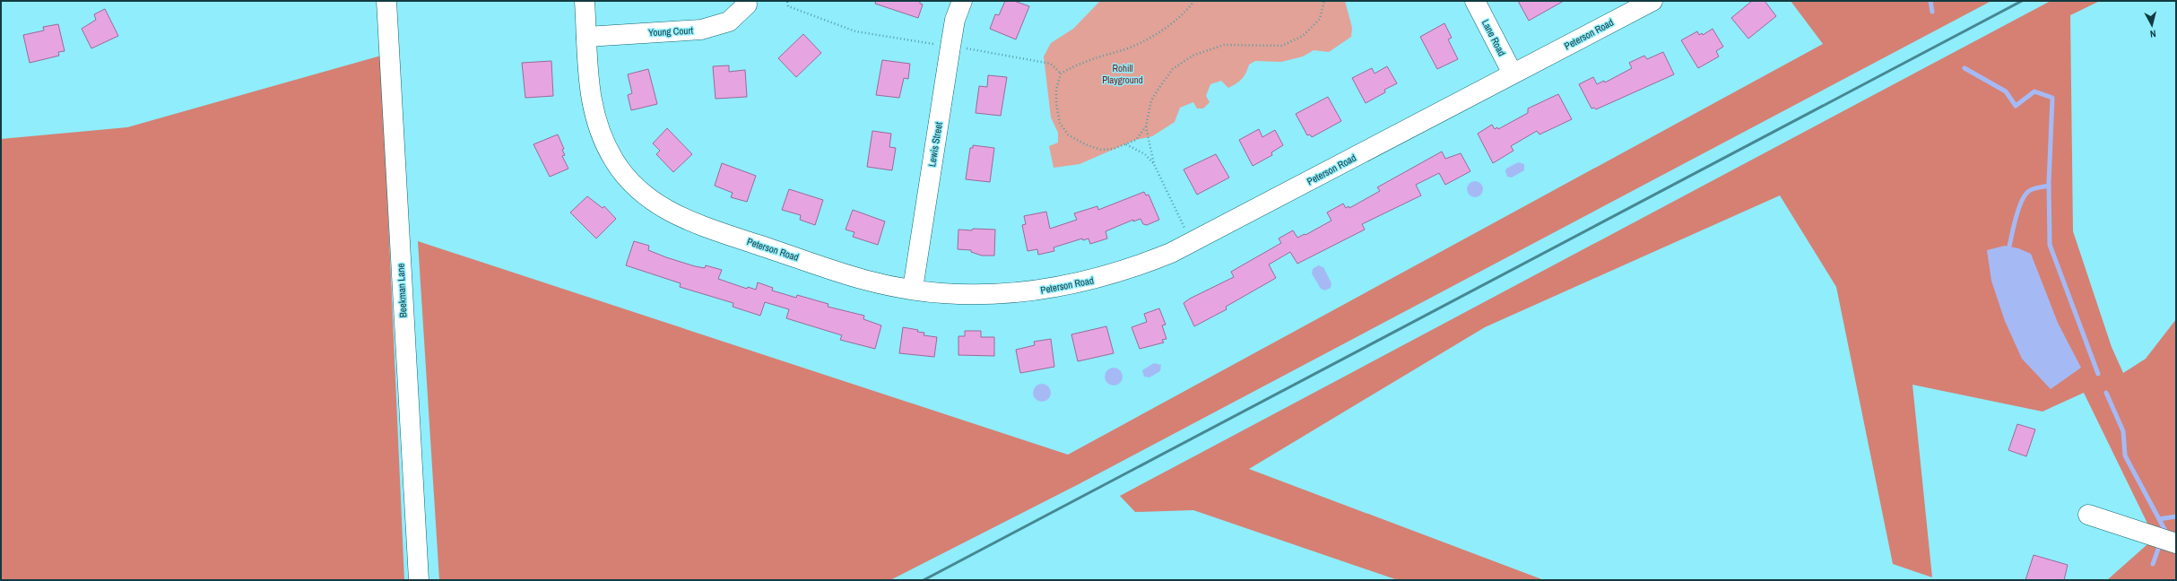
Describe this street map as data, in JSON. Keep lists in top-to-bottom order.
{
  "streets": {
    "street": [
      "Young Court",
      "Peterson Road",
      "Lane Road",
      "Lewis Street",
      "Beekman Lane"
    ]
  },
  "crossings": [
    ["Young Court", "Peterson Road"],
    ["Peterson Road", "Lane Road"],
    ["Peterson Road", "Lewis Street"]
  ],
  "parks": ["Rohill Playground"],
  "north": "bottom"
}
